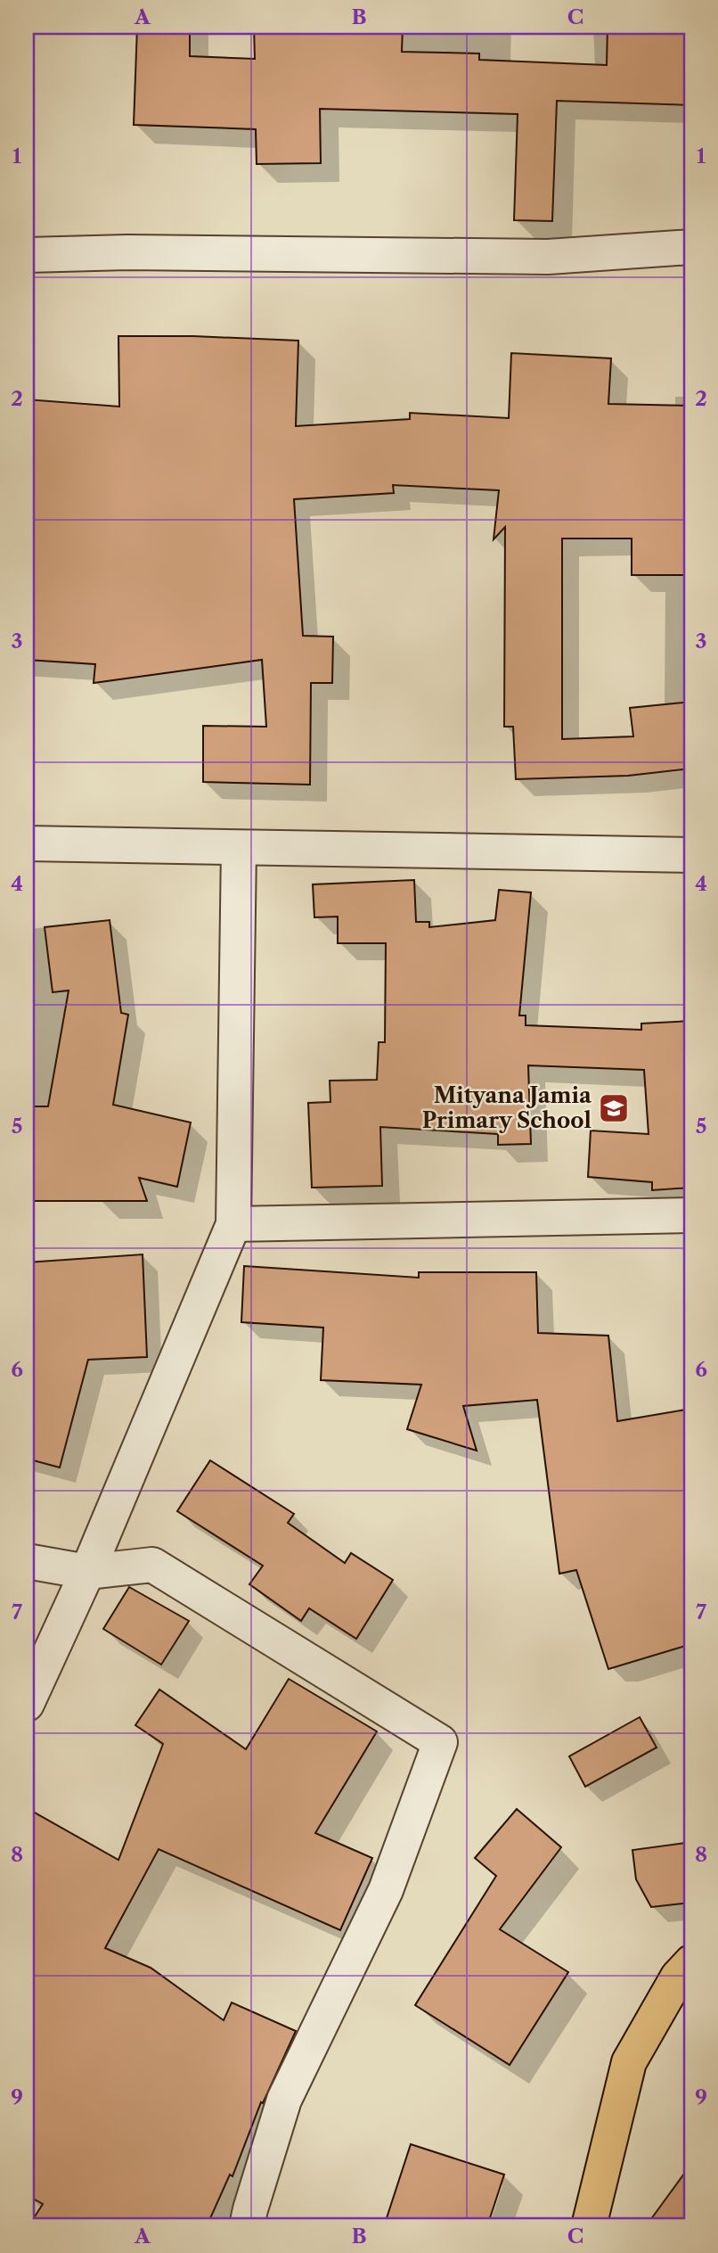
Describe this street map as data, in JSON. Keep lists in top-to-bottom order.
{
  "places": {
    "school or university": ["Mityana Jamia Primary School"]
  },
  "grid": {
    "columns": ["A", "B", "C"],
    "rows": [
      "1",
      "2",
      "3",
      "4",
      "5",
      "6",
      "7",
      "8",
      "9"
    ]
  }
}
